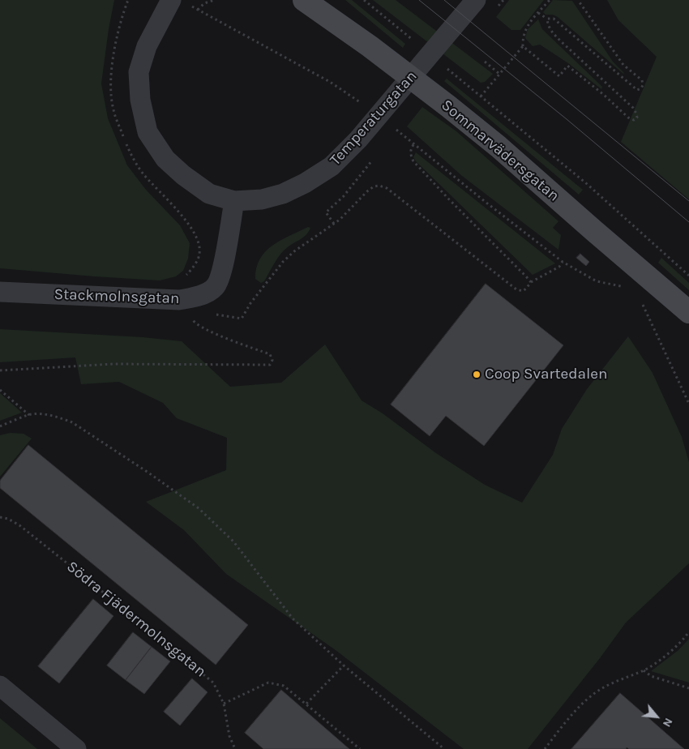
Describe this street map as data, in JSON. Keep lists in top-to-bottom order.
{
  "streets": {
    "street": ["Temperaturgatan", "Sommarvädersgatan", "Stackmolnsgatan"],
    "path": ["Södra Fjädermolnsgatan"]
  },
  "crossings": [
    ["Temperaturgatan", "Stackmolnsgatan"]
  ],
  "places": ["Coop Svartedalen"],
  "north": "bottom right"
}
